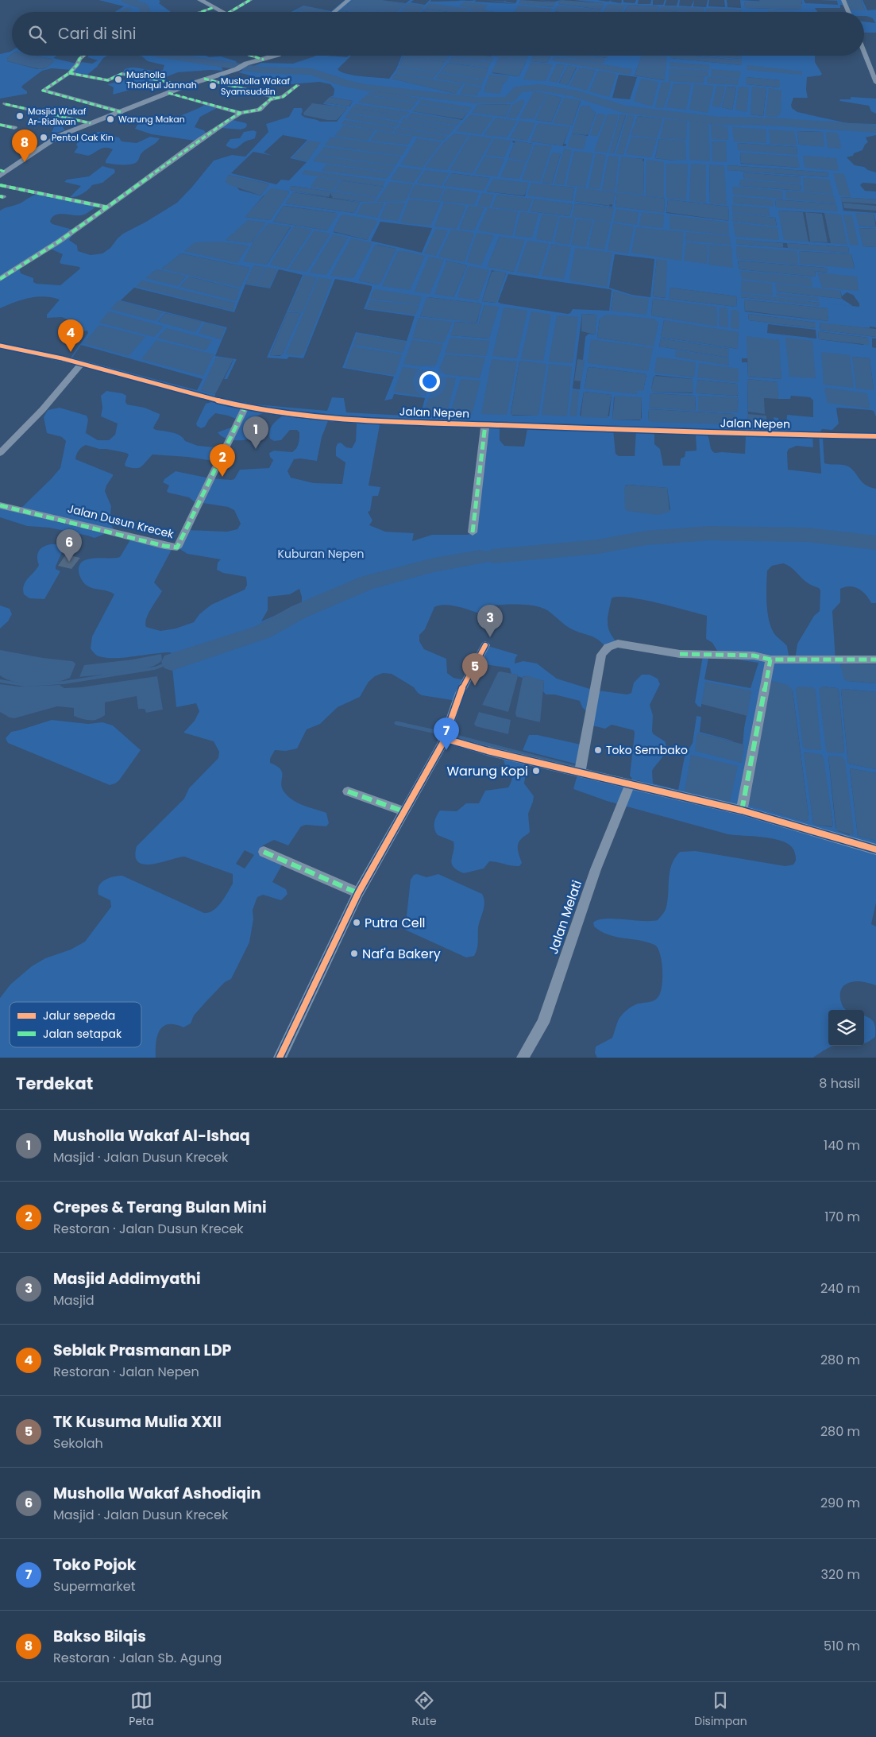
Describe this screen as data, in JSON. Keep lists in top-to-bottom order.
{
  "streets": {
    "street": ["Jalan Nepen", "Jalan Dusun Krecek", "Jalan Melati"]
  },
  "crossings": [
    ["Jalan Nepen", "Jalan Dusun Krecek"]
  ],
  "parks": ["Kuburan Nepen"],
  "places": [
    "Musholla Thoriqul Jannah",
    "Musholla Wakaf Syamsuddin",
    "Masjid Wakaf Ar-Ridlwan",
    "Warung Makan",
    "Pentol Cak Kin",
    "Toko Sembako",
    "Warung Kopi",
    "Putra Cell",
    "Naf'a Bakery"
  ],
  "legend": ["Jalur sepeda", "Jalan setapak"],
  "page": {
    "search": "Cari di sini",
    "pins": [
      "8",
      "4",
      "1",
      "2",
      "6",
      "3",
      "5",
      "7"
    ],
    "heading": ["Terdekat", "8 hasil"],
    "list": [
      {
        "mark": "1",
        "name": "Musholla Wakaf Al-Ishaq",
        "note": "Masjid · Jalan Dusun Krecek",
        "value": "140 m"
      },
      {
        "mark": "2",
        "name": "Crepes & Terang Bulan Mini",
        "note": "Restoran · Jalan Dusun Krecek",
        "value": "170 m"
      },
      {
        "mark": "3",
        "name": "Masjid Addimyathi",
        "note": "Masjid",
        "value": "240 m"
      },
      {
        "mark": "4",
        "name": "Seblak Prasmanan LDP",
        "note": "Restoran · Jalan Nepen",
        "value": "280 m"
      },
      {
        "mark": "5",
        "name": "TK Kusuma Mulia XXII",
        "note": "Sekolah",
        "value": "280 m"
      },
      {
        "mark": "6",
        "name": "Musholla Wakaf Ashodiqin",
        "note": "Masjid · Jalan Dusun Krecek",
        "value": "290 m"
      },
      {
        "mark": "7",
        "name": "Toko Pojok",
        "note": "Supermarket",
        "value": "320 m"
      },
      {
        "mark": "8",
        "name": "Bakso Bilqis",
        "note": "Restoran · Jalan Sb. Agung",
        "value": "510 m"
      }
    ],
    "nav": ["Peta", "Rute", "Disimpan"]
  }
}
